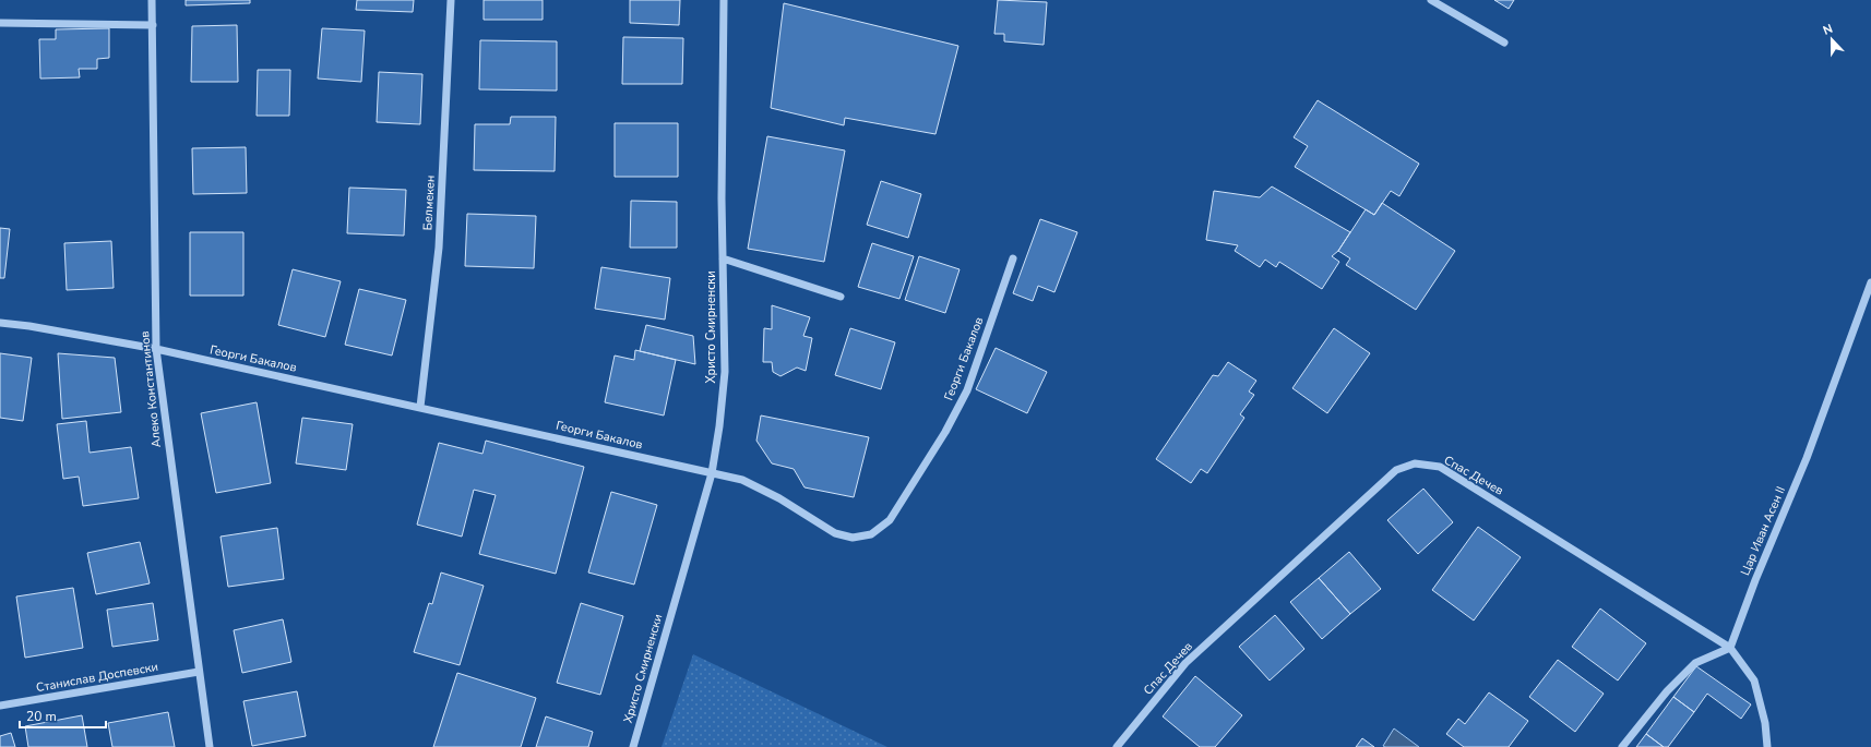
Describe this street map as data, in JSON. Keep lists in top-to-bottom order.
{
  "streets": {
    "street": [
      "Белмекен",
      "Христо Смирненски",
      "Георги Бакалов",
      "Алеко Константинов",
      "Спас Дечев",
      "Цар Иван Асен II",
      "Станислав Доспевски"
    ]
  },
  "crossings": [
    ["Белмекен", "Георги Бакалов"],
    ["Христо Смирненски", "Георги Бакалов"],
    ["Георги Бакалов", "Алеко Константинов"],
    ["Алеко Константинов", "Станислав Доспевски"],
    ["Спас Дечев", "Цар Иван Асен II"]
  ],
  "scale_bar": "20 m",
  "north": "top"
}
